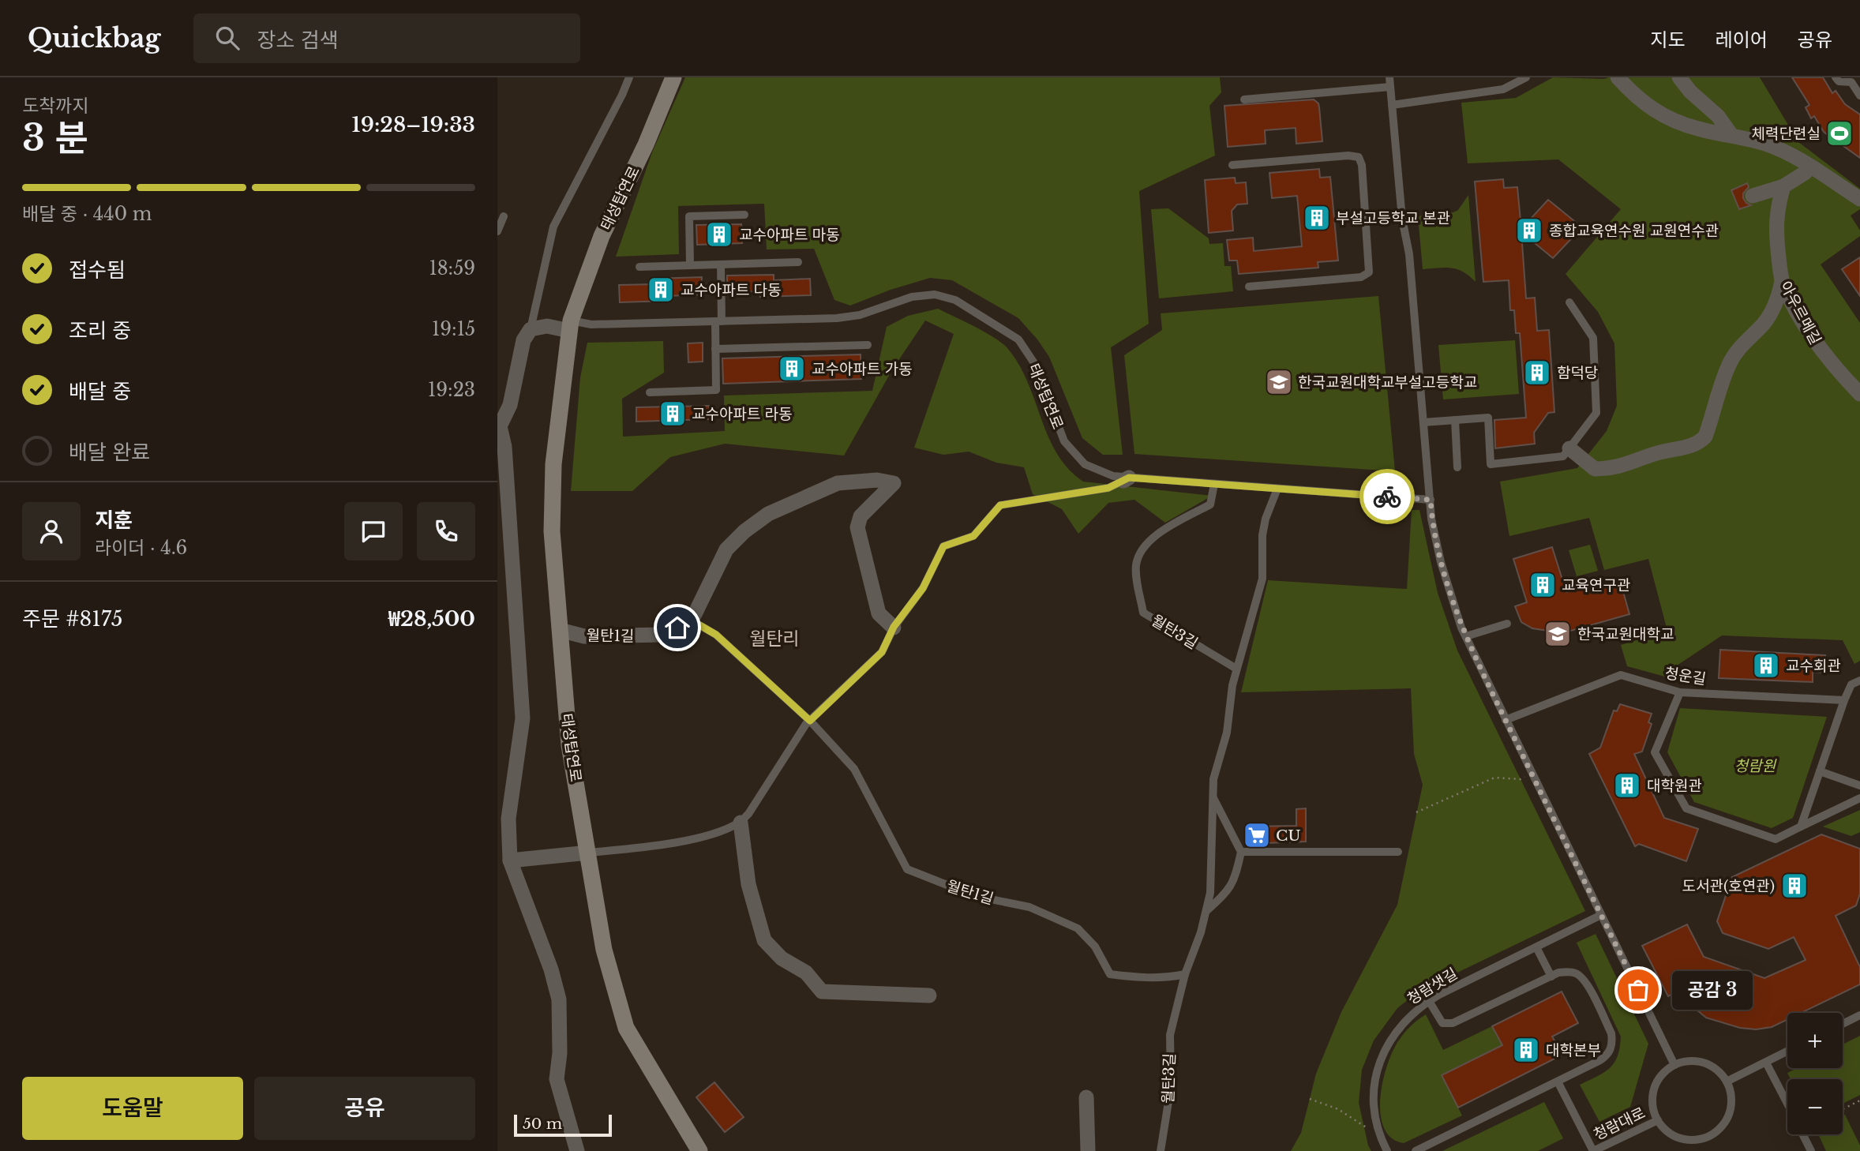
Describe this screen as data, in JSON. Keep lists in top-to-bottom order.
{
  "streets": {
    "main road": ["태성탑연로"],
    "street": ["아우르메길", "월탄1길"],
    "lane": [
      "월탄3길",
      "청운길",
      "청람샛길",
      "청람대로"
    ]
  },
  "crossings": [
    ["태성탑연로", "월탄3길"],
    ["태성탑연로", "월탄1길"],
    ["월탄3길", "월탄1길"]
  ],
  "districts": ["월탄리"],
  "parks": ["청람원"],
  "places": {
    "sports": ["체력단련실"],
    "building": [
      "부설고등학교 본관",
      "종합교육연수원 교원연수관",
      "교수아파트 마동",
      "교수아파트 다동",
      "교수아파트 가동",
      "함덕당",
      "교수아파트 라동",
      "교육연구관",
      "교수회관",
      "대학원관",
      "도서관(호연관)",
      "대학본부"
    ],
    "school or university": ["한국교원대학교부설고등학교", "한국교원대학교"],
    "supermarket": ["CU"],
    "other": ["공감 3"]
  },
  "scale_bar": "50 m",
  "page": {
    "header": "Quickbag",
    "search": "장소 검색",
    "nav": ["지도", "레이어", "공유"],
    "heading": ["3 분", "도착까지", "19:28–19:33"],
    "panel": [
      "지훈",
      "라이더 · 4.6",
      "주문 #8175",
      "₩28,500"
    ],
    "bar": "배달 중 · 440 m",
    "list": [
      ["접수됨", "18:59"],
      ["조리 중", "19:15"],
      ["배달 중", "19:23"],
      "배달 완료"
    ],
    "bubble": "공감 3",
    "map_buttons": ["+", "−"],
    "buttons": ["도움말", "공유"],
    "scale": "50 m"
  }
}
